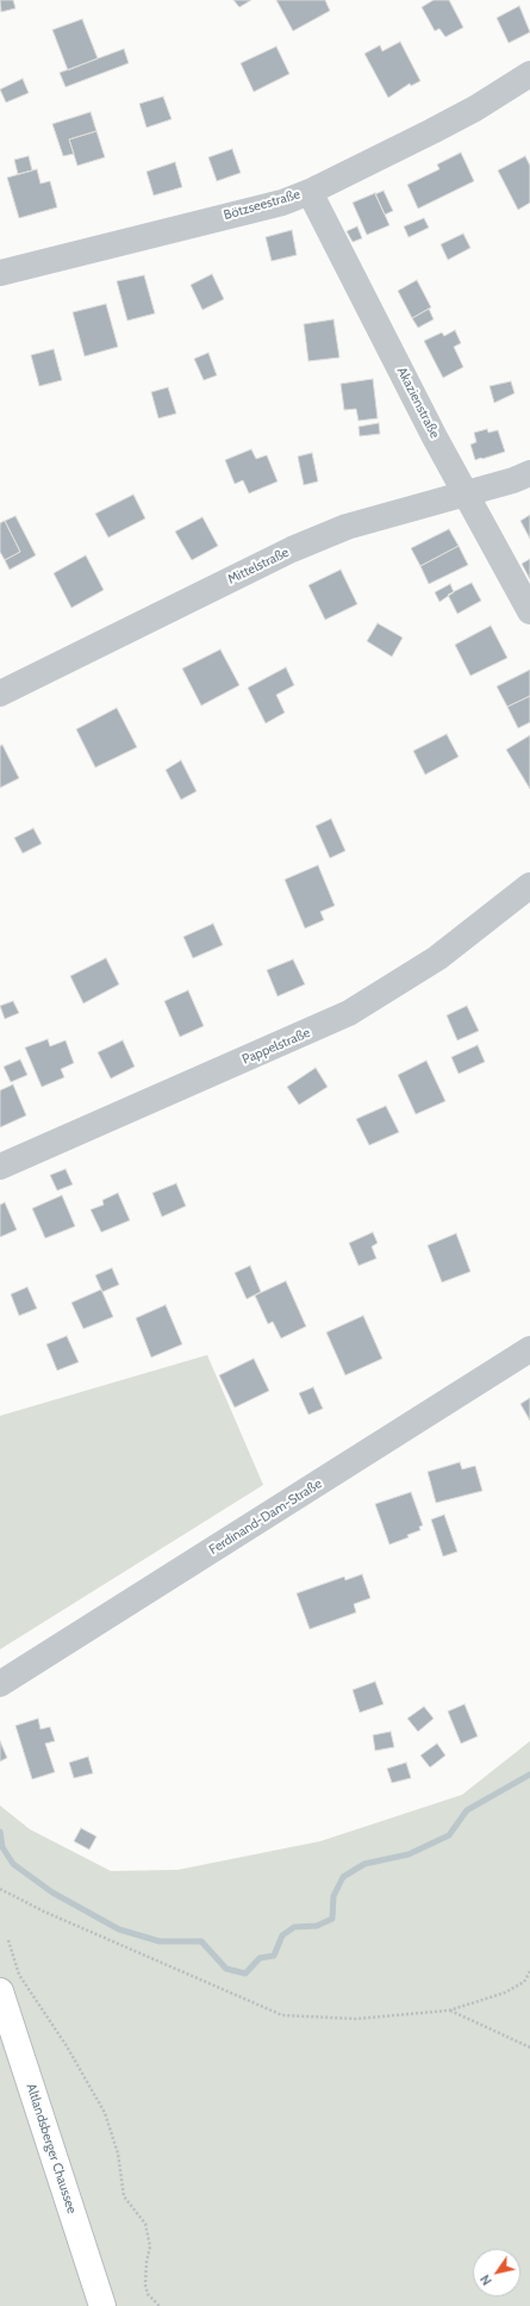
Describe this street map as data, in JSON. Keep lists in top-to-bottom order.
{
  "streets": {
    "main road": ["Altlandsberger Chaussee"],
    "street": [
      "Bötzseestraße",
      "Akazienstraße",
      "Mittelstraße",
      "Pappelstraße",
      "Ferdinand-Dam-Straße"
    ]
  },
  "crossings": [
    ["Bötzseestraße", "Akazienstraße"],
    ["Akazienstraße", "Mittelstraße"]
  ],
  "north": "bottom left"
}
